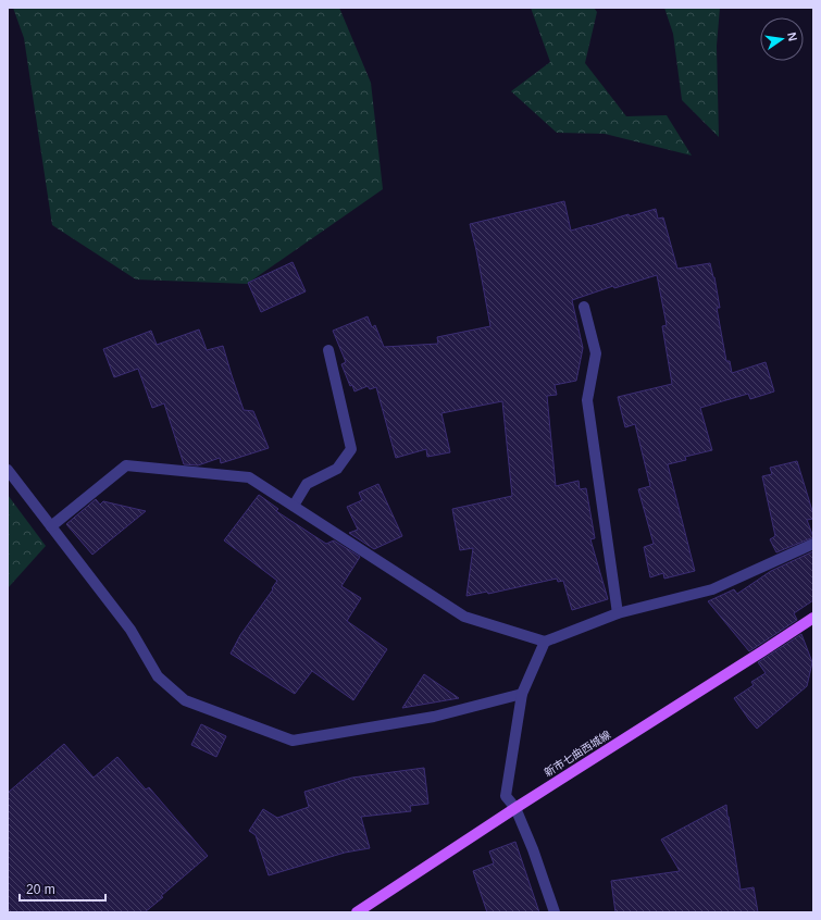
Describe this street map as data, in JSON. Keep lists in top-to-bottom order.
{
  "streets": {
    "main road": ["新市七曲西城線"]
  },
  "scale_bar": "20 m",
  "north": "right"
}
